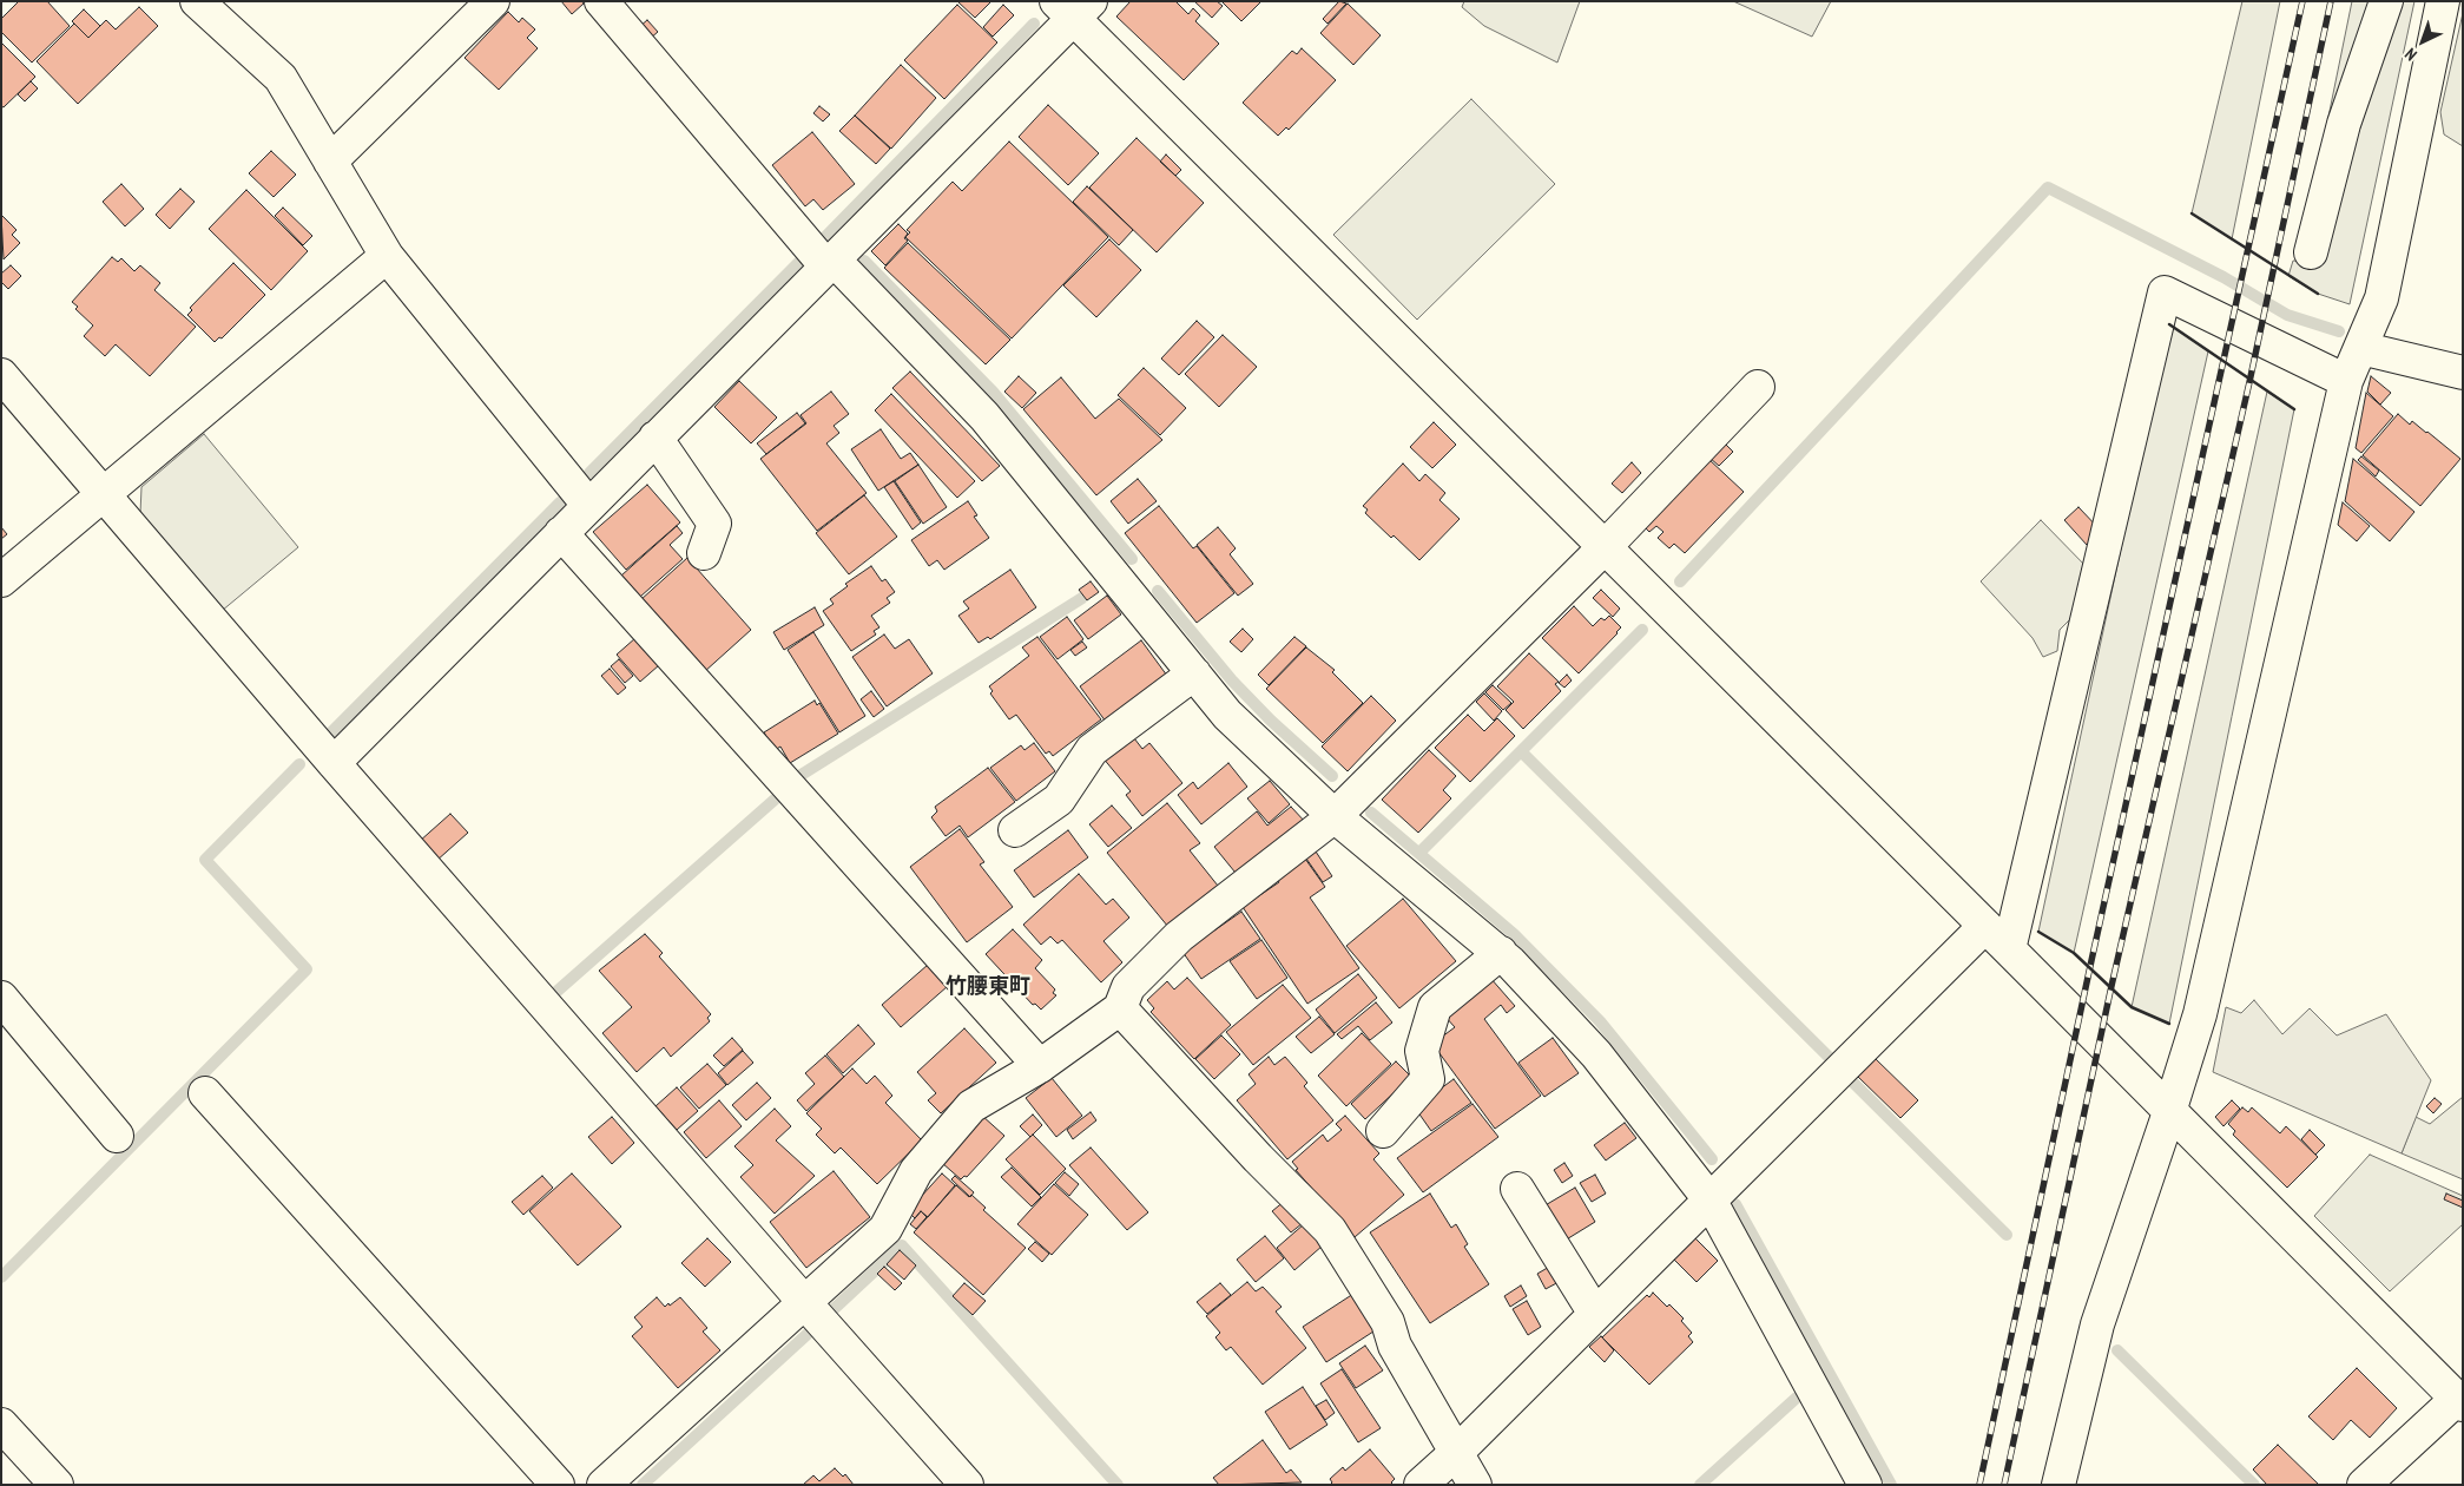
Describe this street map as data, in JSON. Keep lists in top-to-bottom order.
{
  "districts": ["竹腰東町"],
  "north": "bottom left"
}
